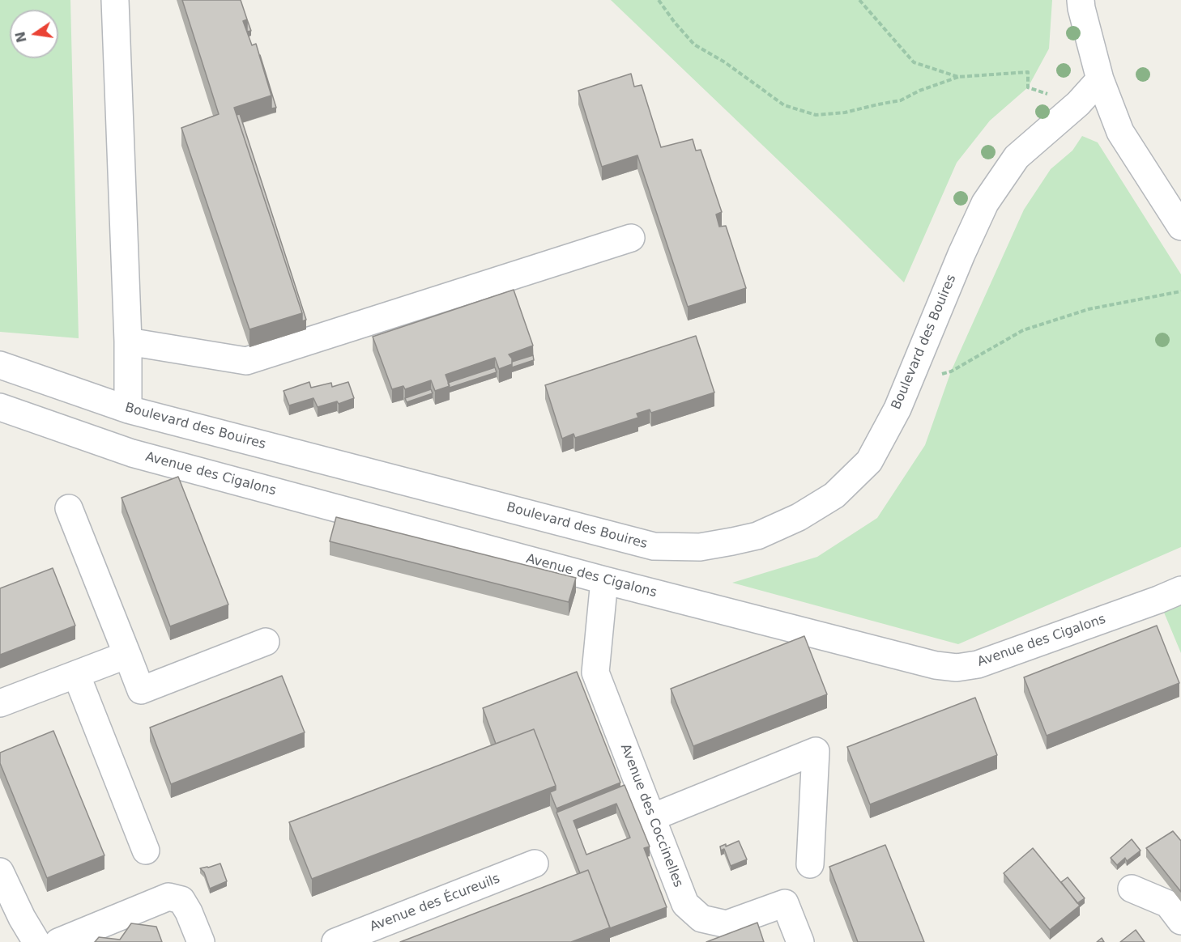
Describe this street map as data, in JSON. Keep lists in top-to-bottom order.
{
  "streets": {
    "street": [
      "Boulevard des Bouires",
      "Avenue des Cigalons",
      "Avenue des Coccinelles",
      "Avenue des Écureuils"
    ]
  },
  "crossings": [
    ["Avenue des Cigalons", "Avenue des Coccinelles"]
  ],
  "north": "left"
}
